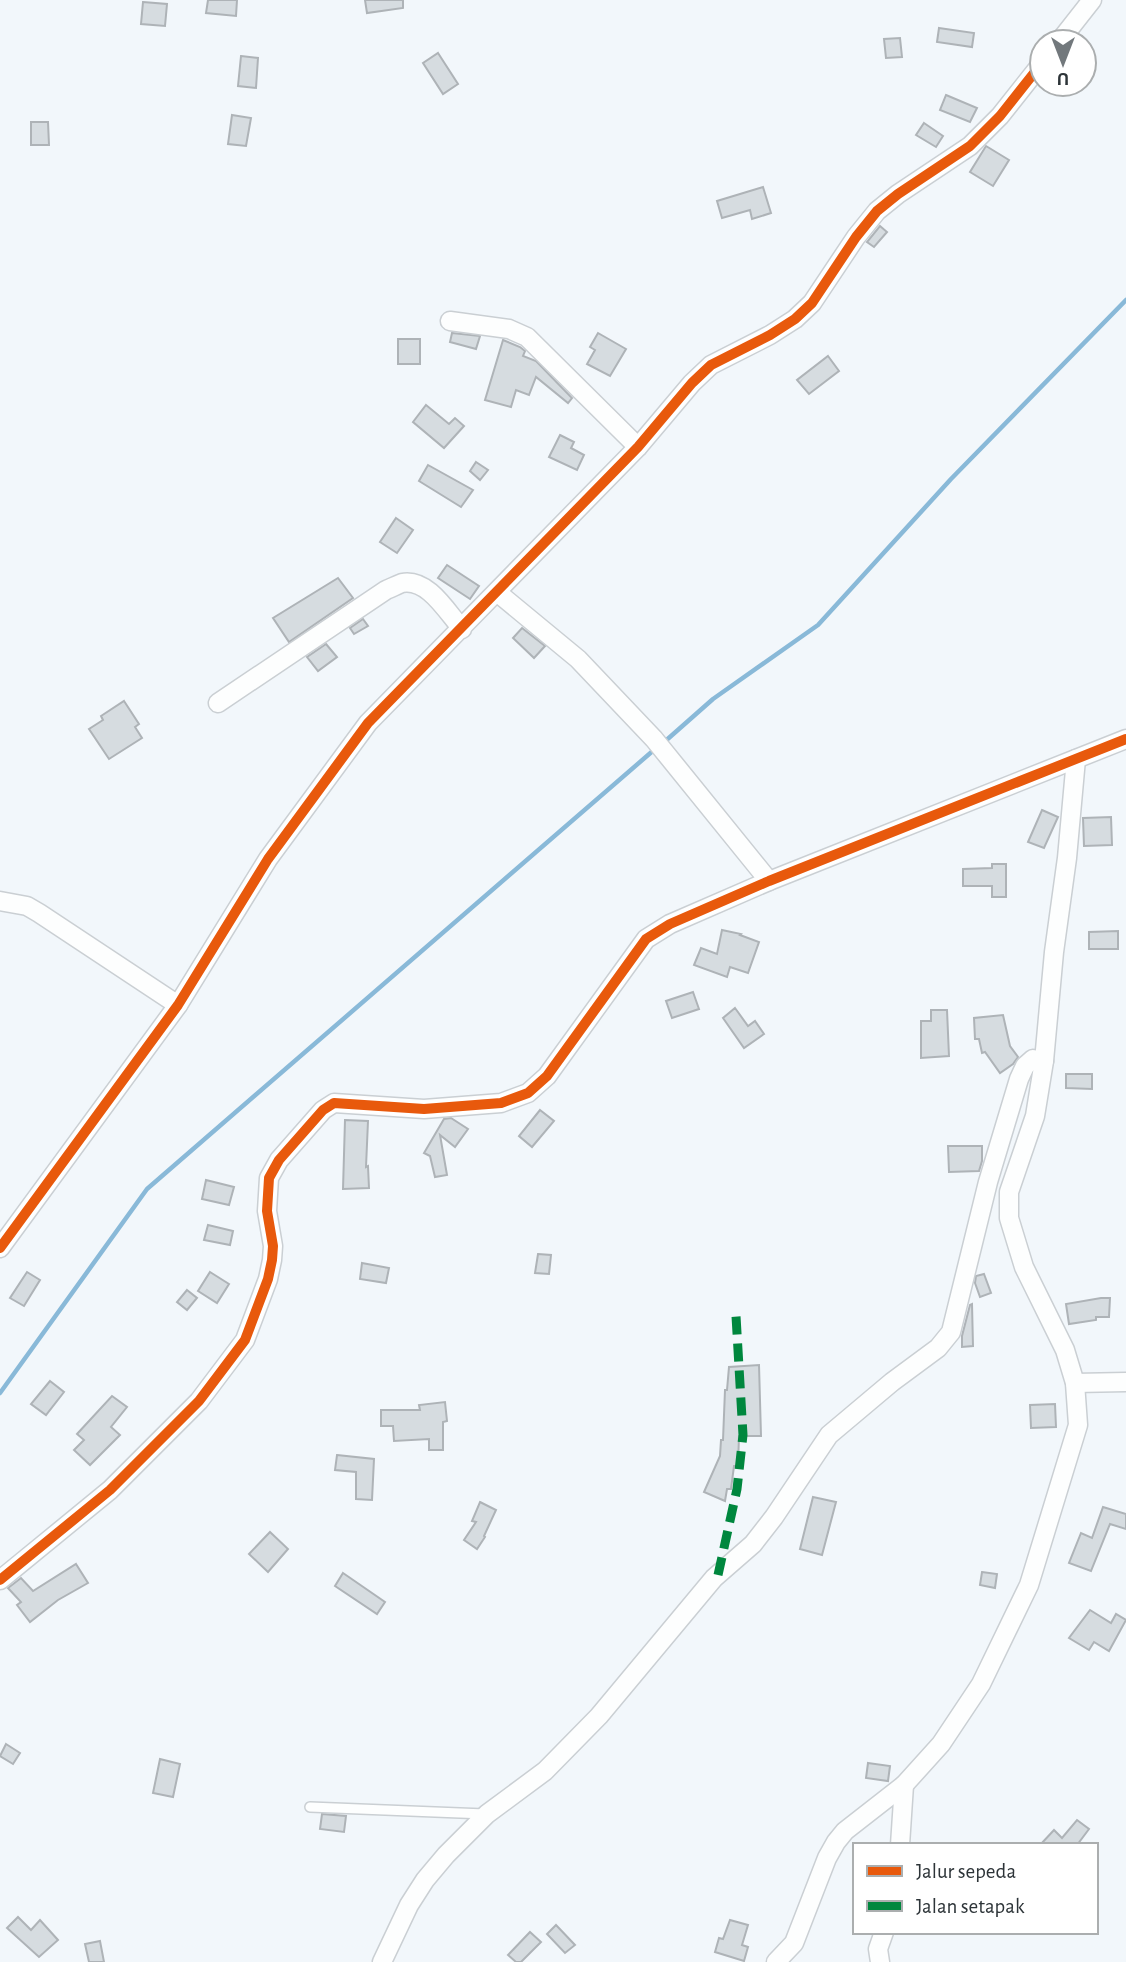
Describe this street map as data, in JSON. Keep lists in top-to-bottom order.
{
  "legend": ["Jalur sepeda", "Jalan setapak"],
  "north": "bottom"
}
